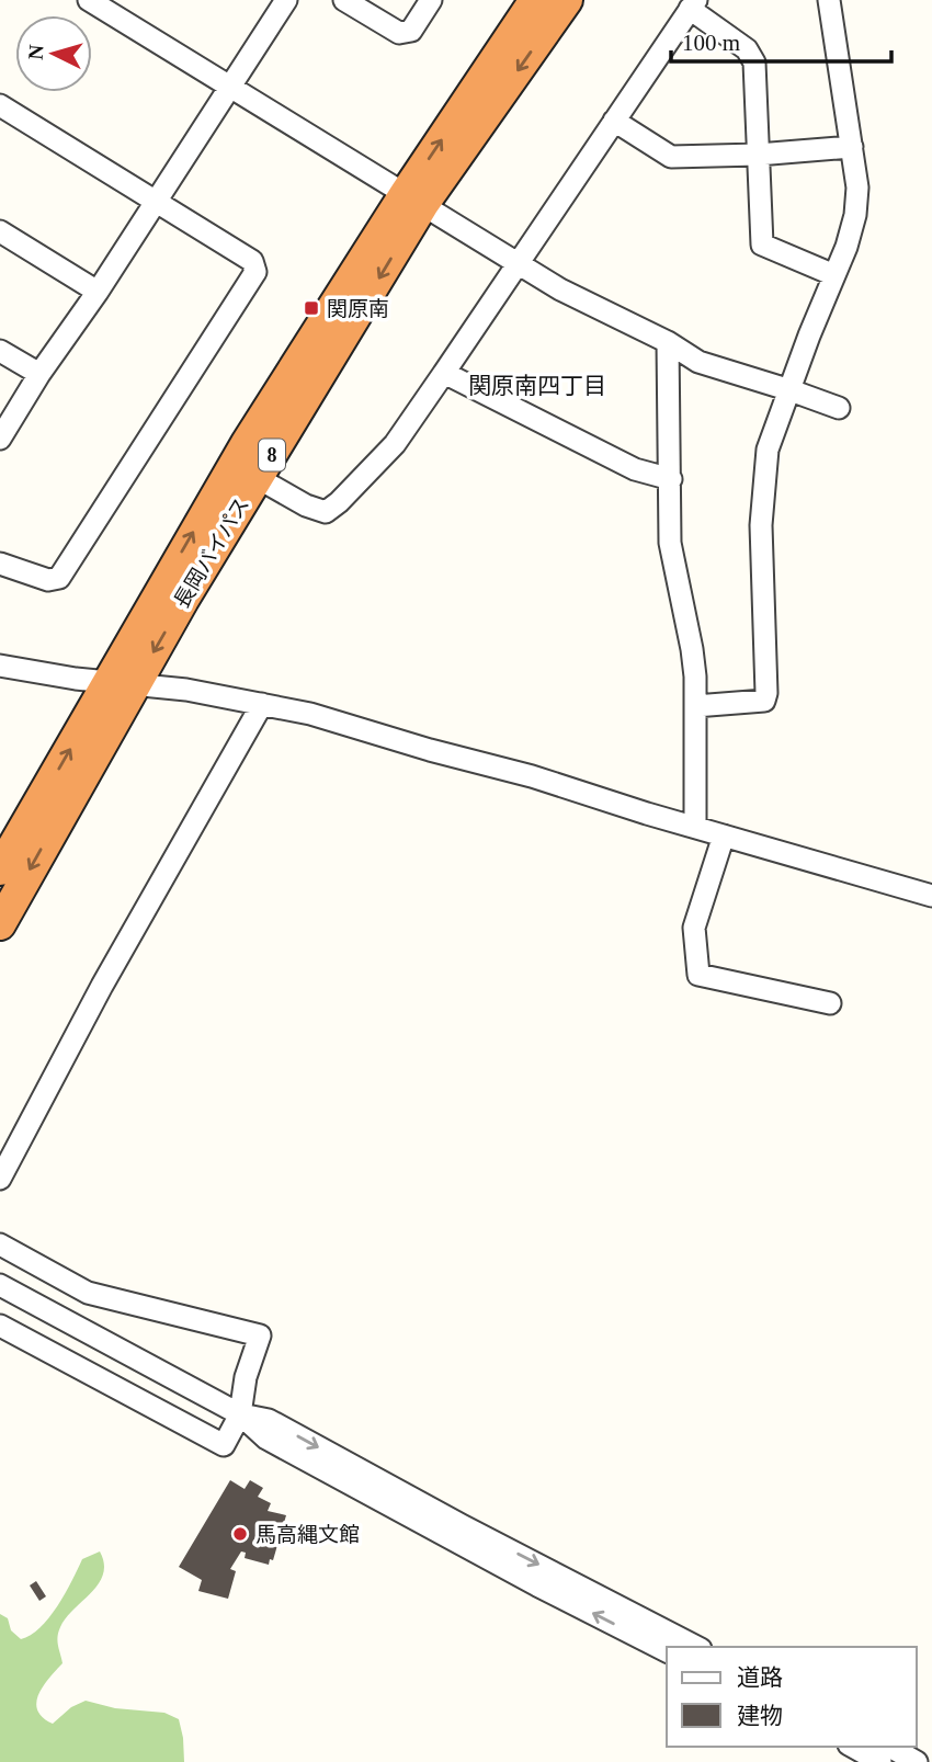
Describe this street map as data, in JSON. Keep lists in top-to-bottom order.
{
  "streets": {
    "highway": ["8", "長岡バイパス"]
  },
  "districts": ["関原南四丁目"],
  "places": {
    "transit": ["関原南"],
    "other": ["馬高縄文館"]
  },
  "legend": ["道路", "建物"],
  "scale_bar": "100 m",
  "north": "left"
}
